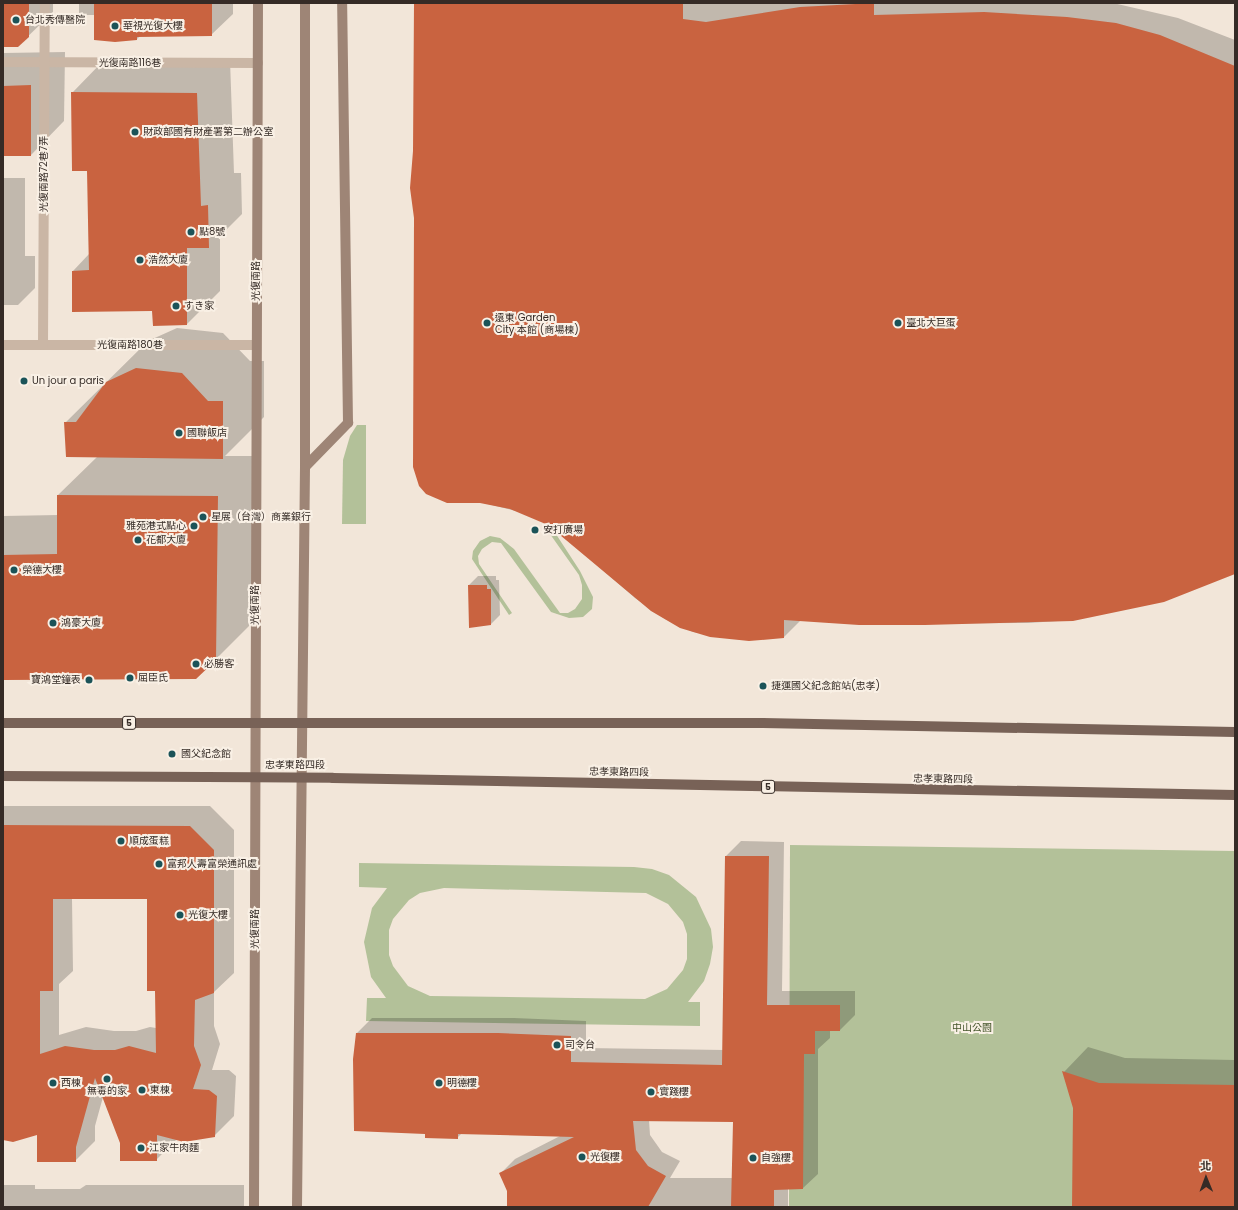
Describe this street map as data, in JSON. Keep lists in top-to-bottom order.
{
  "streets": {
    "main road": ["光復南路", "5", "忠孝東路四段"],
    "street": ["光復南路116巷", "光復南路72巷7弄", "光復南路180巷"]
  },
  "crossings": [
    ["光復南路116巷", "光復南路72巷7弄"],
    ["光復南路116巷", "光復南路"],
    ["光復南路72巷7弄", "光復南路180巷"],
    ["光復南路", "光復南路180巷"],
    ["光復南路", "5"],
    ["光復南路", "忠孝東路四段"]
  ],
  "parks": ["中山公園"],
  "places": [
    "台北秀傳醫院",
    "華視光復大樓",
    "財政部國有財產署第二辦公室",
    "點8號",
    "浩然大廈",
    "すき家",
    "遠東 Garden City 本館 (商場棟)",
    "臺北大巨蛋",
    "Un jour a paris",
    "國聯飯店",
    "星展（台灣）商業銀行",
    "雅苑港式點心",
    "安打廣場",
    "花都大廈",
    "榮德大樓",
    "鴻豪大廈",
    "必勝客",
    "屈臣氏",
    "寶鴻堂鐘表",
    "捷運國父紀念館站(忠孝)",
    "國父紀念館",
    "順成蛋糕",
    "富邦人壽富榮通訊處",
    "光復大樓",
    "司令台",
    "無毒的家",
    "西棟",
    "明德樓",
    "東棟",
    "實踐樓",
    "江家牛肉麵",
    "光復樓",
    "自強樓"
  ],
  "north": "top"
}
